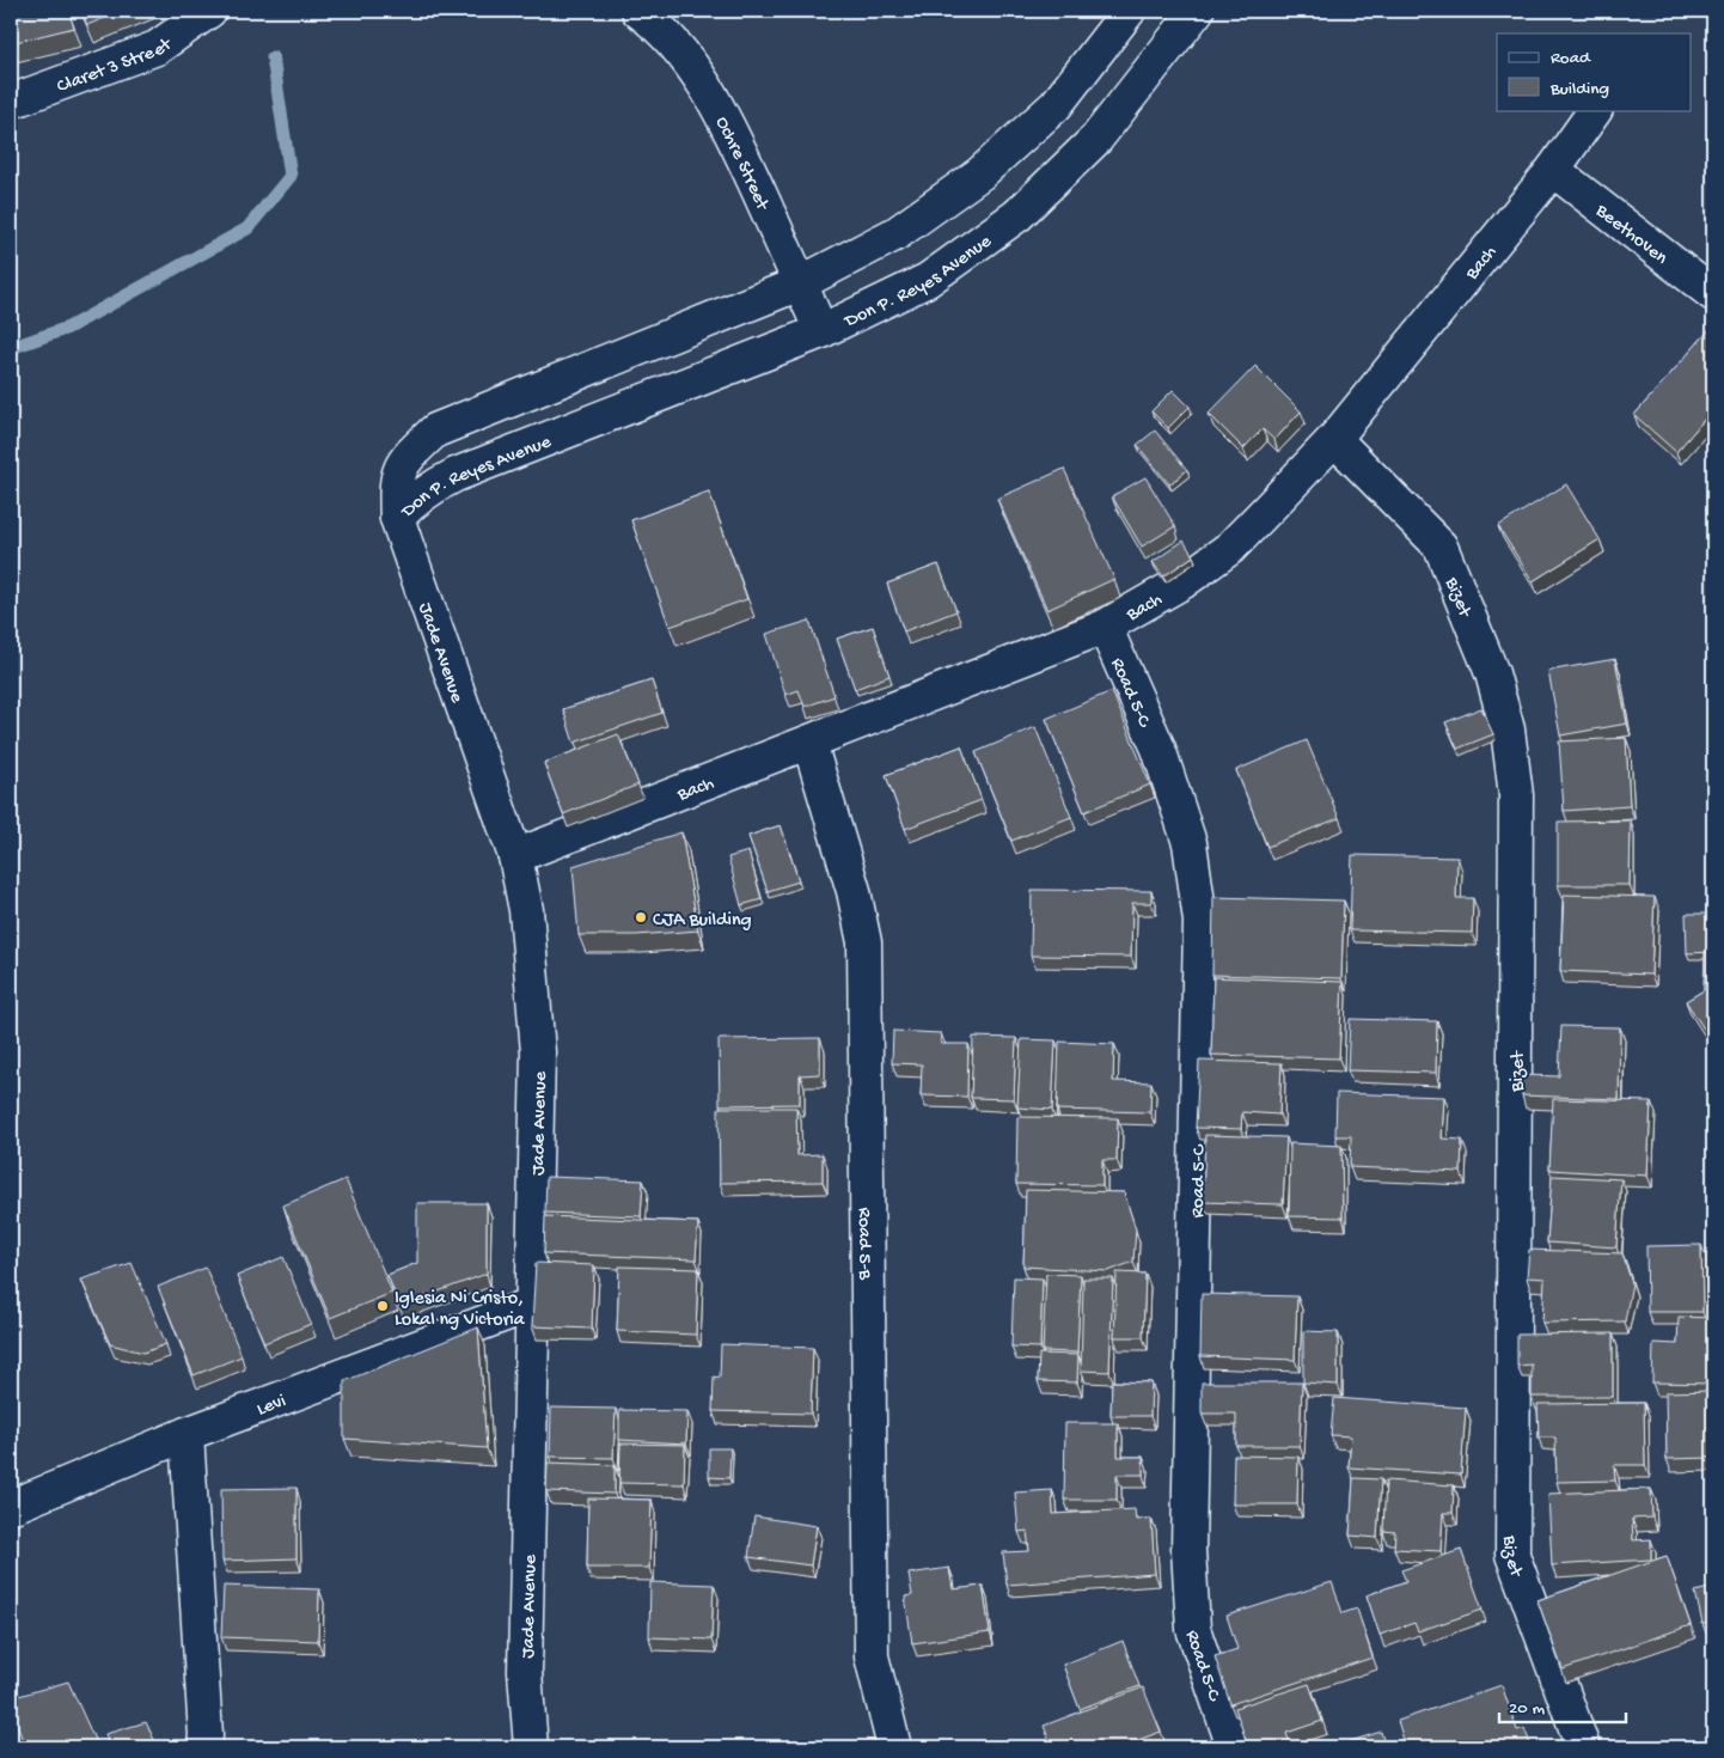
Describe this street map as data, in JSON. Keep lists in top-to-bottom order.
{
  "streets": {
    "street": [
      "Claret 3 Street",
      "Ochre Street",
      "Beethoven",
      "Bach",
      "Don P. Reyes Avenue",
      "Bizet",
      "Jade Avenue",
      "Road 5-C",
      "Road 5-B",
      "Levi"
    ]
  },
  "crossings": [
    ["Ochre Street", "Don P. Reyes Avenue"],
    ["Beethoven", "Bach"],
    ["Bach", "Bizet"],
    ["Bach", "Jade Avenue"],
    ["Bach", "Road 5-C"],
    ["Bach", "Road 5-B"],
    ["Don P. Reyes Avenue", "Jade Avenue"],
    ["Jade Avenue", "Levi"]
  ],
  "places": ["CJA Building", "Iglesia Ni Cristo, Lokal ng Victoria"],
  "legend": ["Road", "Building"],
  "scale_bar": "20 m"
}
